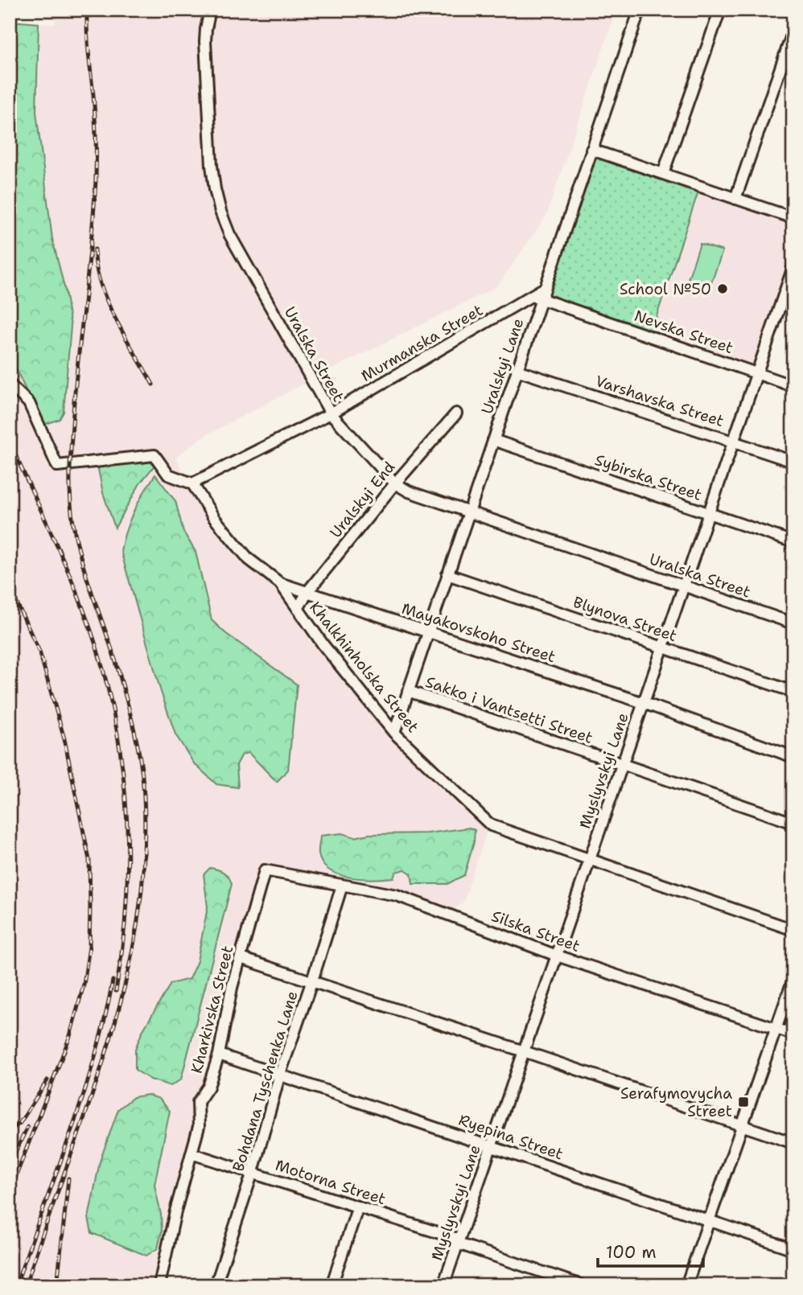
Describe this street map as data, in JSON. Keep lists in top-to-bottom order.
{
  "streets": {
    "street": [
      "Nevska Street",
      "Murmanska Street",
      "Uralska Street",
      "Uralskyi Lane",
      "Varshavska Street",
      "Sybirska Street",
      "Uralskyi End",
      "Blynova Street",
      "Mayakovskoho Street",
      "Khalkhinholska Street",
      "Sakko i Vantsetti Street",
      "Myslyvskyi Lane",
      "Silska Street",
      "Kharkivska Street",
      "Bohdana Tyschenka Lane",
      "Ryepina Street",
      "Motorna Street"
    ]
  },
  "crossings": [
    ["Nevska Street", "Murmanska Street"],
    ["Nevska Street", "Uralskyi Lane"],
    ["Nevska Street", "Myslyvskyi Lane"],
    ["Murmanska Street", "Uralska Street"],
    ["Murmanska Street", "Uralskyi Lane"],
    ["Murmanska Street", "Mayakovskoho Street"],
    ["Uralska Street", "Uralskyi Lane"],
    ["Uralska Street", "Uralskyi End"],
    ["Uralska Street", "Myslyvskyi Lane"],
    ["Uralskyi Lane", "Varshavska Street"],
    ["Uralskyi Lane", "Sybirska Street"],
    ["Uralskyi Lane", "Blynova Street"],
    ["Uralskyi Lane", "Mayakovskoho Street"],
    ["Uralskyi Lane", "Khalkhinholska Street"],
    ["Uralskyi Lane", "Sakko i Vantsetti Street"],
    ["Varshavska Street", "Myslyvskyi Lane"],
    ["Sybirska Street", "Myslyvskyi Lane"],
    ["Uralskyi End", "Mayakovskoho Street"],
    ["Uralskyi End", "Khalkhinholska Street"],
    ["Blynova Street", "Myslyvskyi Lane"],
    ["Mayakovskoho Street", "Khalkhinholska Street"],
    ["Mayakovskoho Street", "Myslyvskyi Lane"],
    ["Khalkhinholska Street", "Myslyvskyi Lane"],
    ["Sakko i Vantsetti Street", "Myslyvskyi Lane"],
    ["Myslyvskyi Lane", "Silska Street"],
    ["Myslyvskyi Lane", "Ryepina Street"],
    ["Myslyvskyi Lane", "Motorna Street"],
    ["Silska Street", "Kharkivska Street"],
    ["Silska Street", "Bohdana Tyschenka Lane"],
    ["Kharkivska Street", "Ryepina Street"],
    ["Kharkivska Street", "Motorna Street"],
    ["Bohdana Tyschenka Lane", "Ryepina Street"],
    ["Bohdana Tyschenka Lane", "Motorna Street"]
  ],
  "places": {
    "other": ["School №50"],
    "transit": ["Serafymovycha Street"]
  },
  "scale_bar": "100 m"
}
